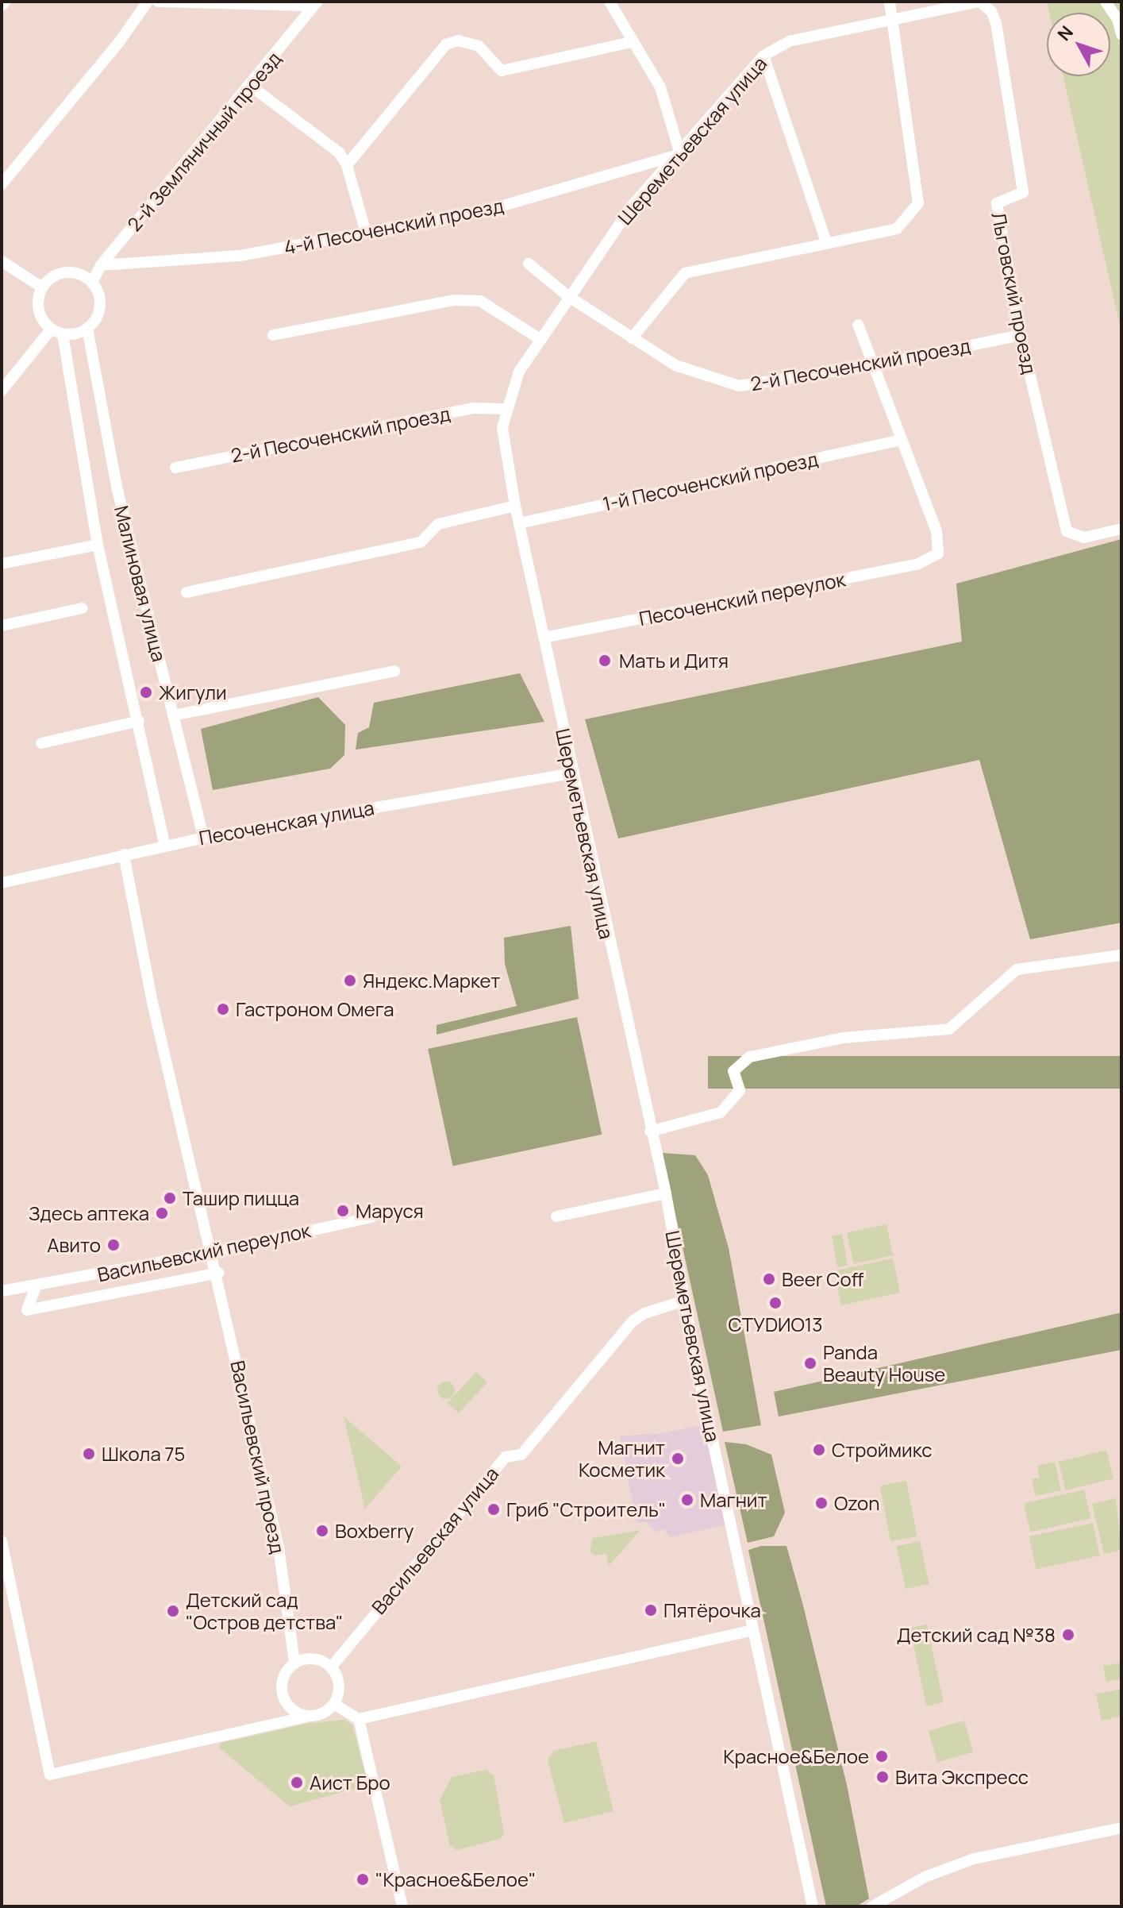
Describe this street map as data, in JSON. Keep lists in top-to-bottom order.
{
  "streets": {
    "street": [
      "Шереметьевская улица",
      "2-й Земляничный проезд",
      "4-й Песоченский проезд",
      "Льговский проезд",
      "2-й Песоченский проезд",
      "1-й Песоченский проезд",
      "Малиновая улица",
      "Песоченский переулок",
      "Песоченская улица",
      "Васильевский переулок",
      "Васильевский проезд",
      "Васильевская улица"
    ]
  },
  "crossings": [
    ["Шереметьевская улица", "4-й Песоченский проезд"],
    ["Шереметьевская улица", "Льговский проезд"],
    ["Шереметьевская улица", "2-й Песоченский проезд"],
    ["Шереметьевская улица", "1-й Песоченский проезд"],
    ["Шереметьевская улица", "Песоченский переулок"],
    ["Шереметьевская улица", "Песоченская улица"],
    ["Шереметьевская улица", "Васильевская улица"],
    ["2-й Земляничный проезд", "4-й Песоченский проезд"],
    ["2-й Земляничный проезд", "Малиновая улица"],
    ["Льговский проезд", "2-й Песоченский проезд"],
    ["1-й Песоченский проезд", "Песоченский переулок"],
    ["Малиновая улица", "Песоченская улица"],
    ["Песоченская улица", "Васильевский проезд"],
    ["Васильевский переулок", "Васильевский проезд"],
    ["Васильевский проезд", "Васильевская улица"]
  ],
  "places": [
    "Мать и Дитя",
    "Жигули",
    "Яндекс.Маркет",
    "Гастроном Омега",
    "Ташир пицца",
    "Маруся",
    "Здесь аптека",
    "Авито",
    "Beer Coff",
    "СТУDИО13",
    "Panda Beauty House",
    "Строймикс",
    "Школа 75",
    "Магнит Косметик",
    "Магнит",
    "Ozon",
    "Гриб \"Строитель\"",
    "Boxberry",
    "Пятёрочка",
    "Детский сад \"Остров детства\"",
    "Детский сад №38",
    "Красное&Белое",
    "Вита Экспресс",
    "Аист Бро",
    "\"Красное&Белое\""
  ],
  "north": "top left"
}
